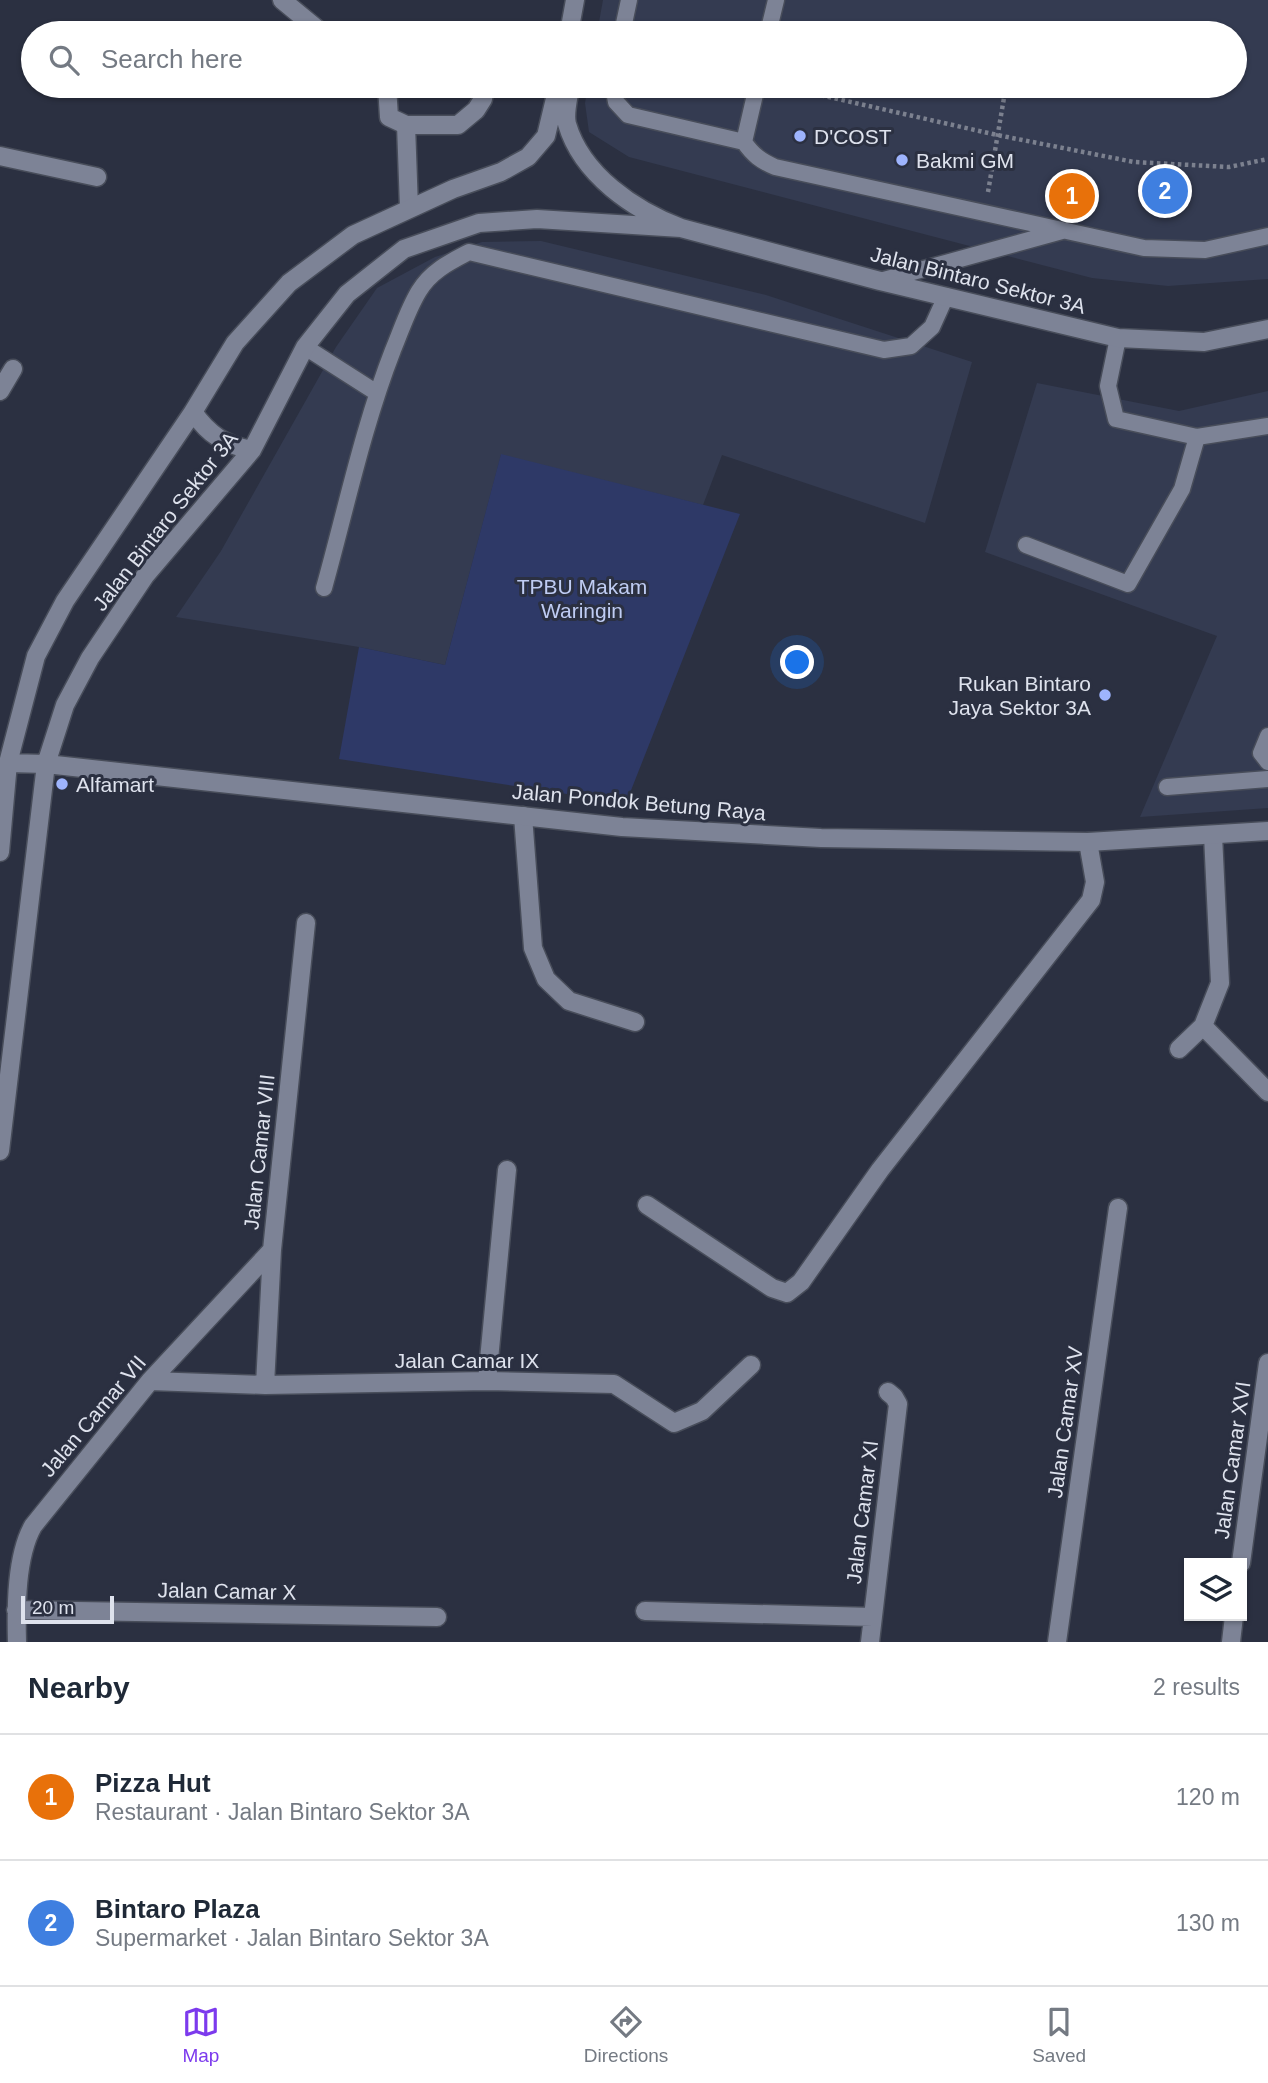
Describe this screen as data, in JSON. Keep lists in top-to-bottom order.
{
  "streets": {
    "street": [
      "Jalan Bintaro Sektor 3A",
      "Jalan Pondok Betung Raya",
      "Jalan Camar VIII",
      "Jalan Camar IX",
      "Jalan Camar VII",
      "Jalan Camar XV",
      "Jalan Camar XVI",
      "Jalan Camar XI",
      "Jalan Camar X"
    ]
  },
  "crossings": [
    ["Jalan Bintaro Sektor 3A", "Jalan Pondok Betung Raya"],
    ["Jalan Camar VIII", "Jalan Camar IX"],
    ["Jalan Camar VIII", "Jalan Camar VII"],
    ["Jalan Camar IX", "Jalan Camar VII"],
    ["Jalan Camar VII", "Jalan Camar X"]
  ],
  "parks": ["TPBU Makam Waringin"],
  "places": [
    "D'COST",
    "Bakmi GM",
    "Rukan Bintaro Jaya Sektor 3A",
    "Alfamart"
  ],
  "scale_bar": "20 m",
  "page": {
    "search": "Search here",
    "pins": ["2", "1"],
    "scale": "20 m",
    "heading": ["Nearby", "2 results"],
    "list": [
      {
        "mark": "1",
        "name": "Pizza Hut",
        "note": "Restaurant · Jalan Bintaro Sektor 3A",
        "value": "120 m"
      },
      {
        "mark": "2",
        "name": "Bintaro Plaza",
        "note": "Supermarket · Jalan Bintaro Sektor 3A",
        "value": "130 m"
      }
    ],
    "nav": ["Map", "Directions", "Saved"]
  }
}
